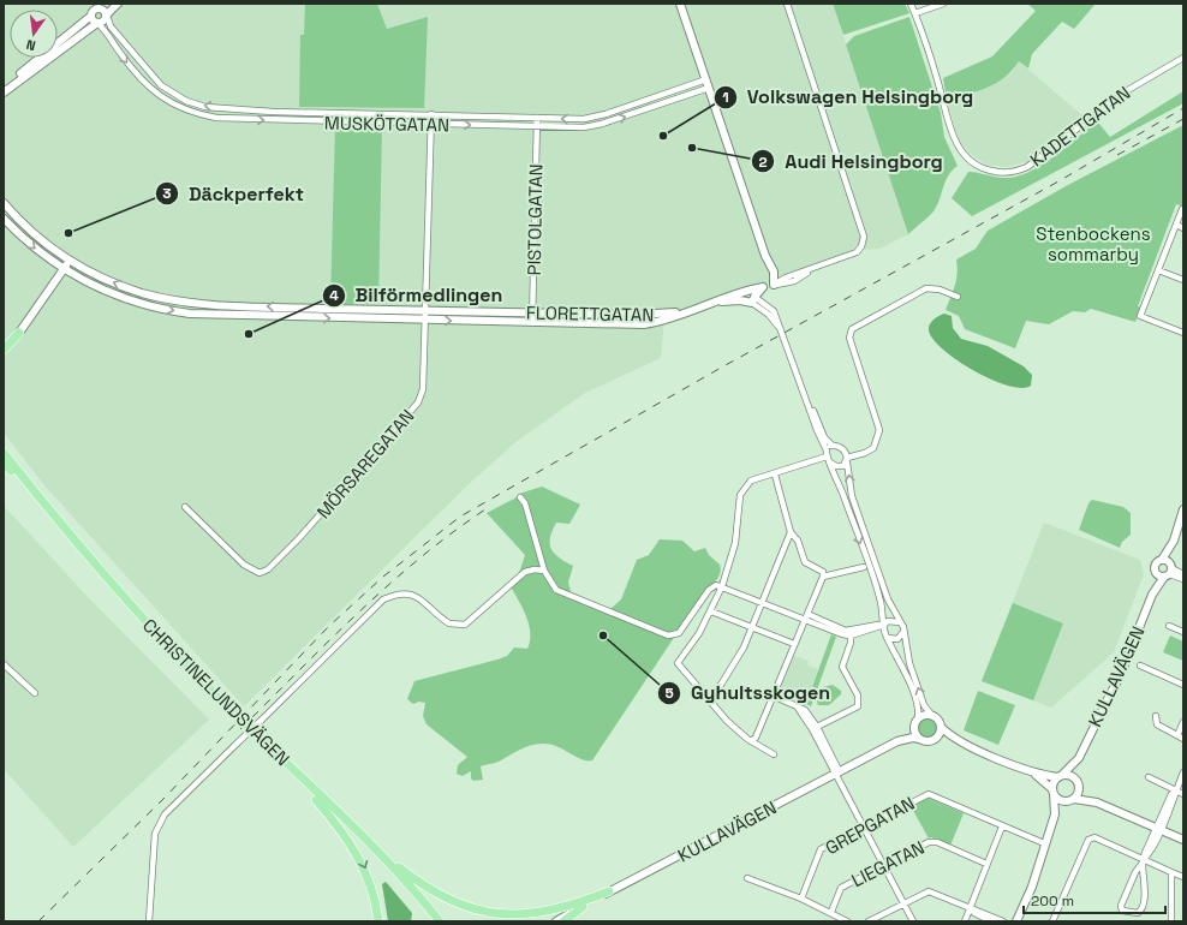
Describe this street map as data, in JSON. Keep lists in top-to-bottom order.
{
  "streets": {
    "main road": ["CHRISTINELUNDSVÄGEN"],
    "street": [
      "MUSKÖTGATAN",
      "KADETTGATAN",
      "PISTOLGATAN",
      "FLORETTGATAN",
      "MÖRSAREGATAN",
      "KULLAVÄGEN",
      "GREPGATAN",
      "LIEGATAN"
    ]
  },
  "crossings": [
    ["MUSKÖTGATAN", "PISTOLGATAN"],
    ["MUSKÖTGATAN", "MÖRSAREGATAN"],
    ["PISTOLGATAN", "FLORETTGATAN"],
    ["FLORETTGATAN", "MÖRSAREGATAN"]
  ],
  "parks": ["Stenbockens sommarby"],
  "places": [
    "Volkswagen Helsingborg",
    "Audi Helsingborg",
    "Däckperfekt",
    "Bilförmedlingen",
    "Gyhultsskogen"
  ],
  "scale_bar": "200 m",
  "north": "bottom"
}
